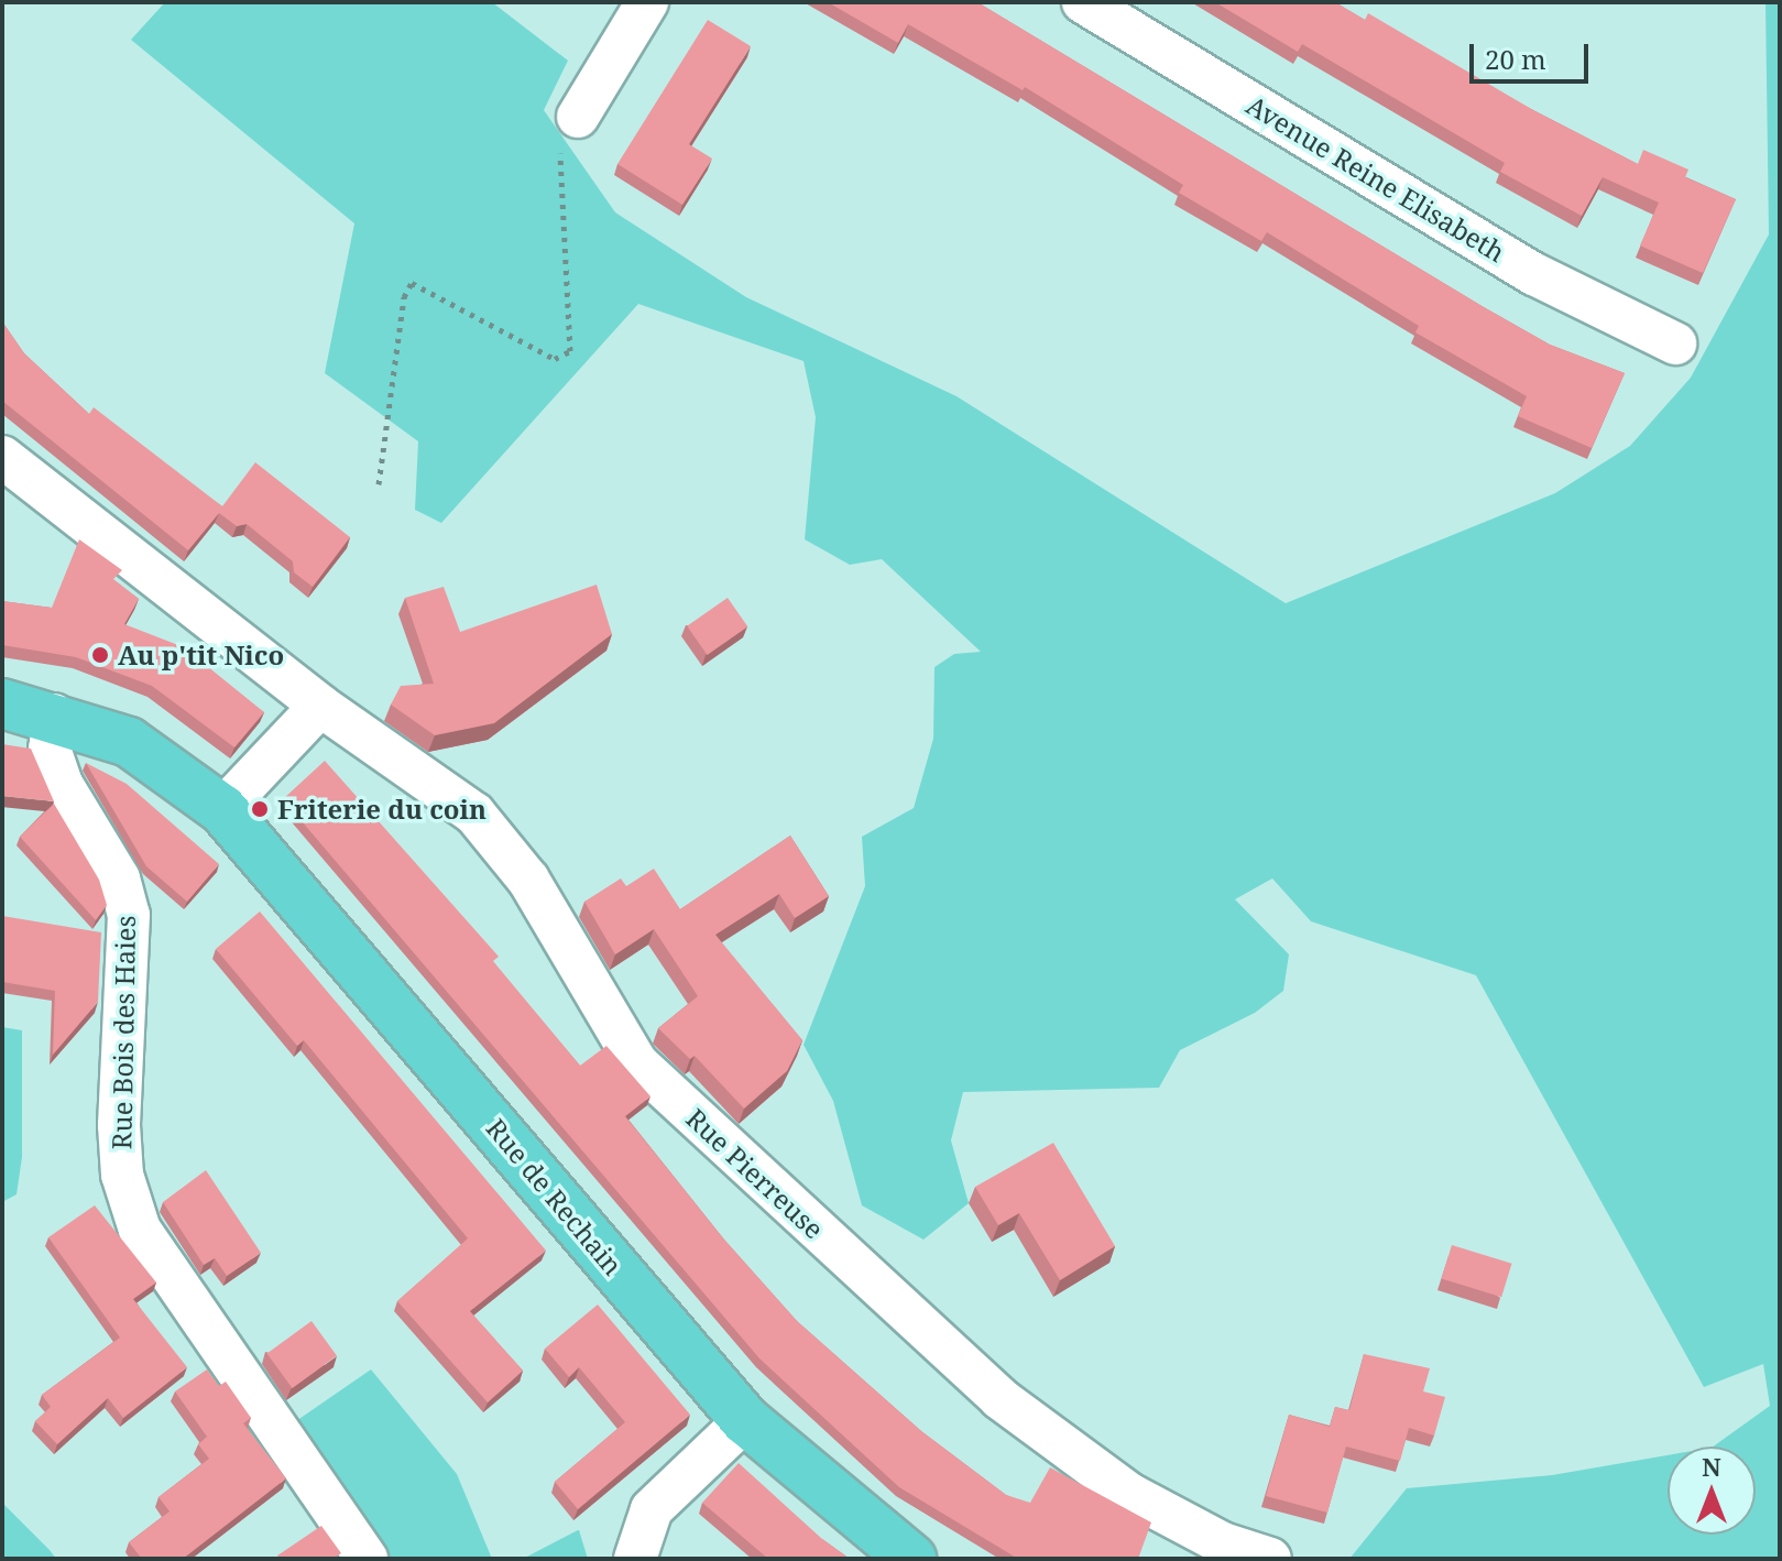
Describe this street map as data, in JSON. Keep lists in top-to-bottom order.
{
  "streets": {
    "main road": ["Rue de Rechain"],
    "street": ["Avenue Reine Elisabeth", "Rue Bois des Haies", "Rue Pierreuse"]
  },
  "crossings": [
    ["Rue Bois des Haies", "Rue de Rechain"]
  ],
  "places": ["Au p'tit Nico", "Friterie du coin"],
  "scale_bar": "20 m",
  "north": "top"
}
